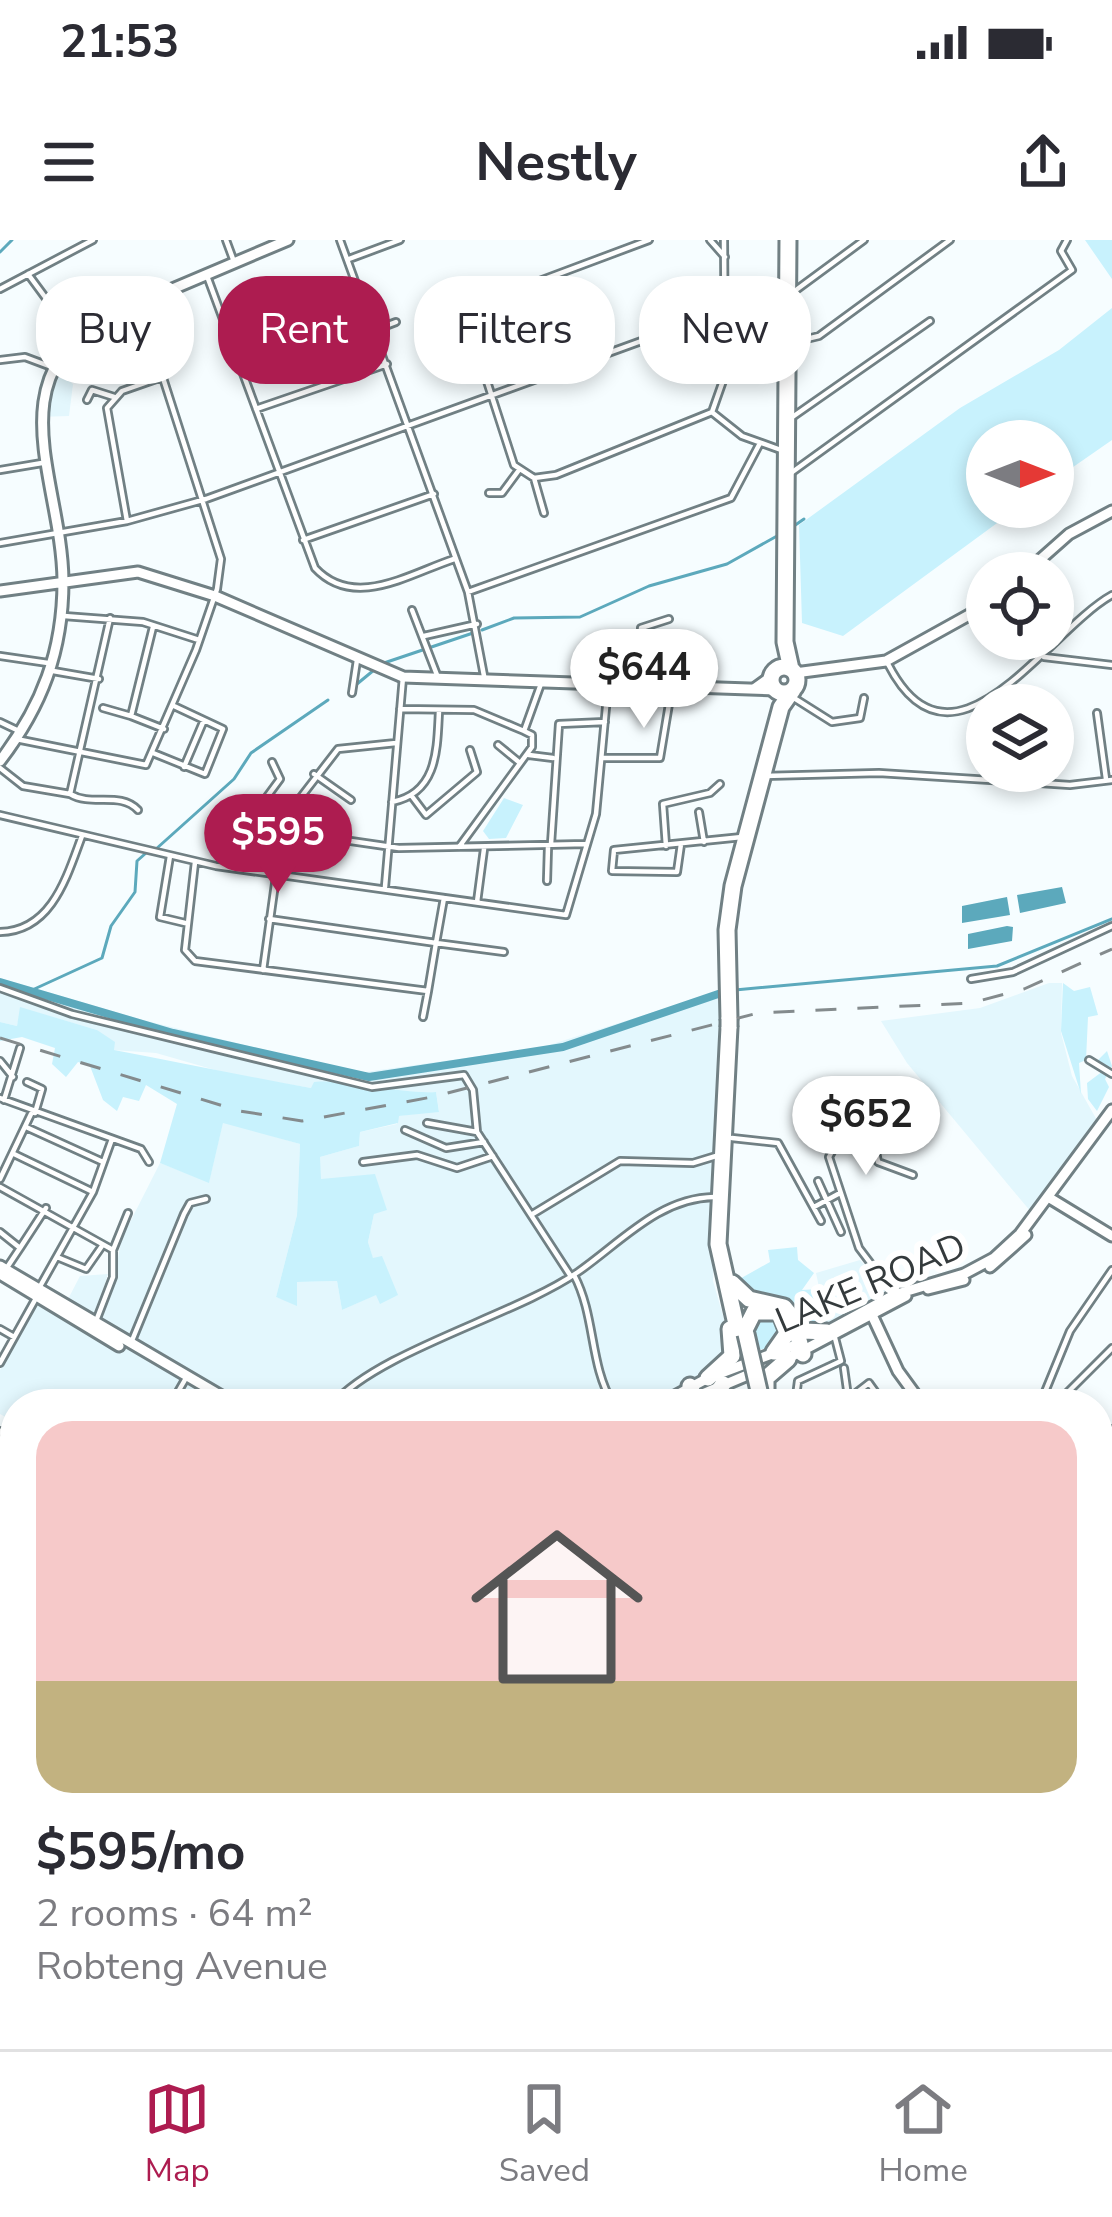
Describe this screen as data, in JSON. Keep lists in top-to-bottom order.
{
  "streets": {
    "main road": ["LAKE ROAD"]
  },
  "north": "right",
  "page": {
    "status": "21:53",
    "header": "Nestly",
    "chip": [
      "Buy",
      "Rent",
      "Filters",
      "New"
    ],
    "price": ["$644", "$595", "$652"],
    "list": [
      {
        "name": "$595/mo",
        "note": "2 rooms · 64 m² · Robteng Avenue"
      }
    ],
    "tabs": ["Map", "Saved", "Home"]
  }
}
